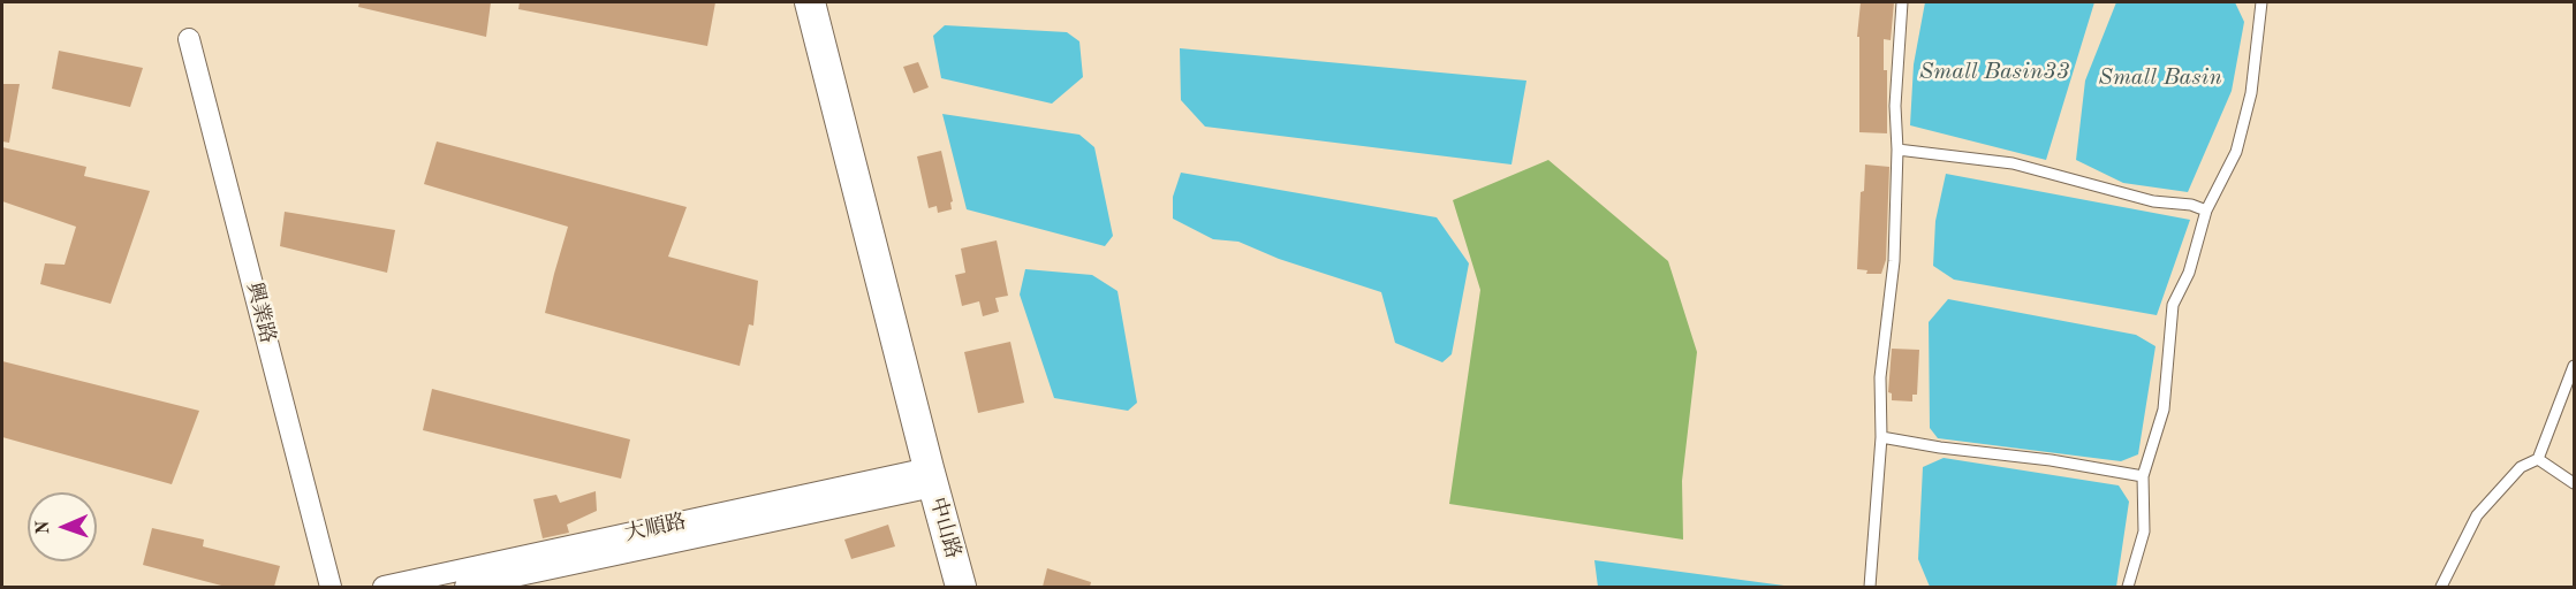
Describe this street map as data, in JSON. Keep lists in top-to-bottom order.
{
  "streets": {
    "main road": ["中山路"],
    "street": ["興業路", "大順路"]
  },
  "crossings": [
    ["大順路", "中山路"]
  ],
  "water": ["Small Basin33", "Small Basin"],
  "north": "left"
}
